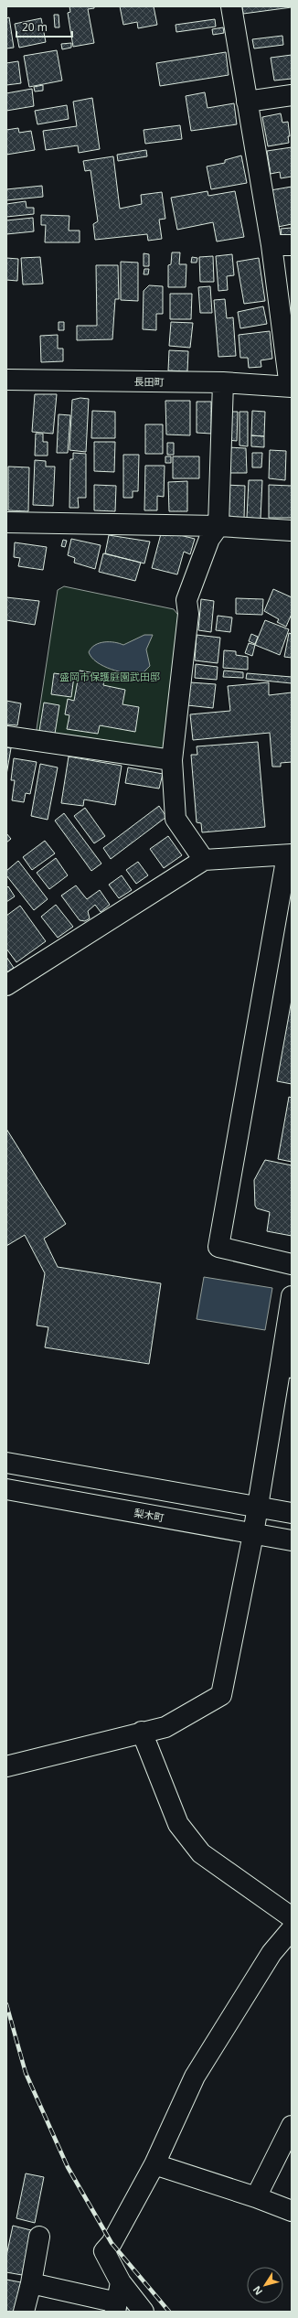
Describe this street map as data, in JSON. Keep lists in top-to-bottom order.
{
  "streets": {
    "street": ["長田町", "梨木町"]
  },
  "parks": ["盛岡市保護庭園武田邸"],
  "scale_bar": "20 m",
  "north": "bottom left"
}
